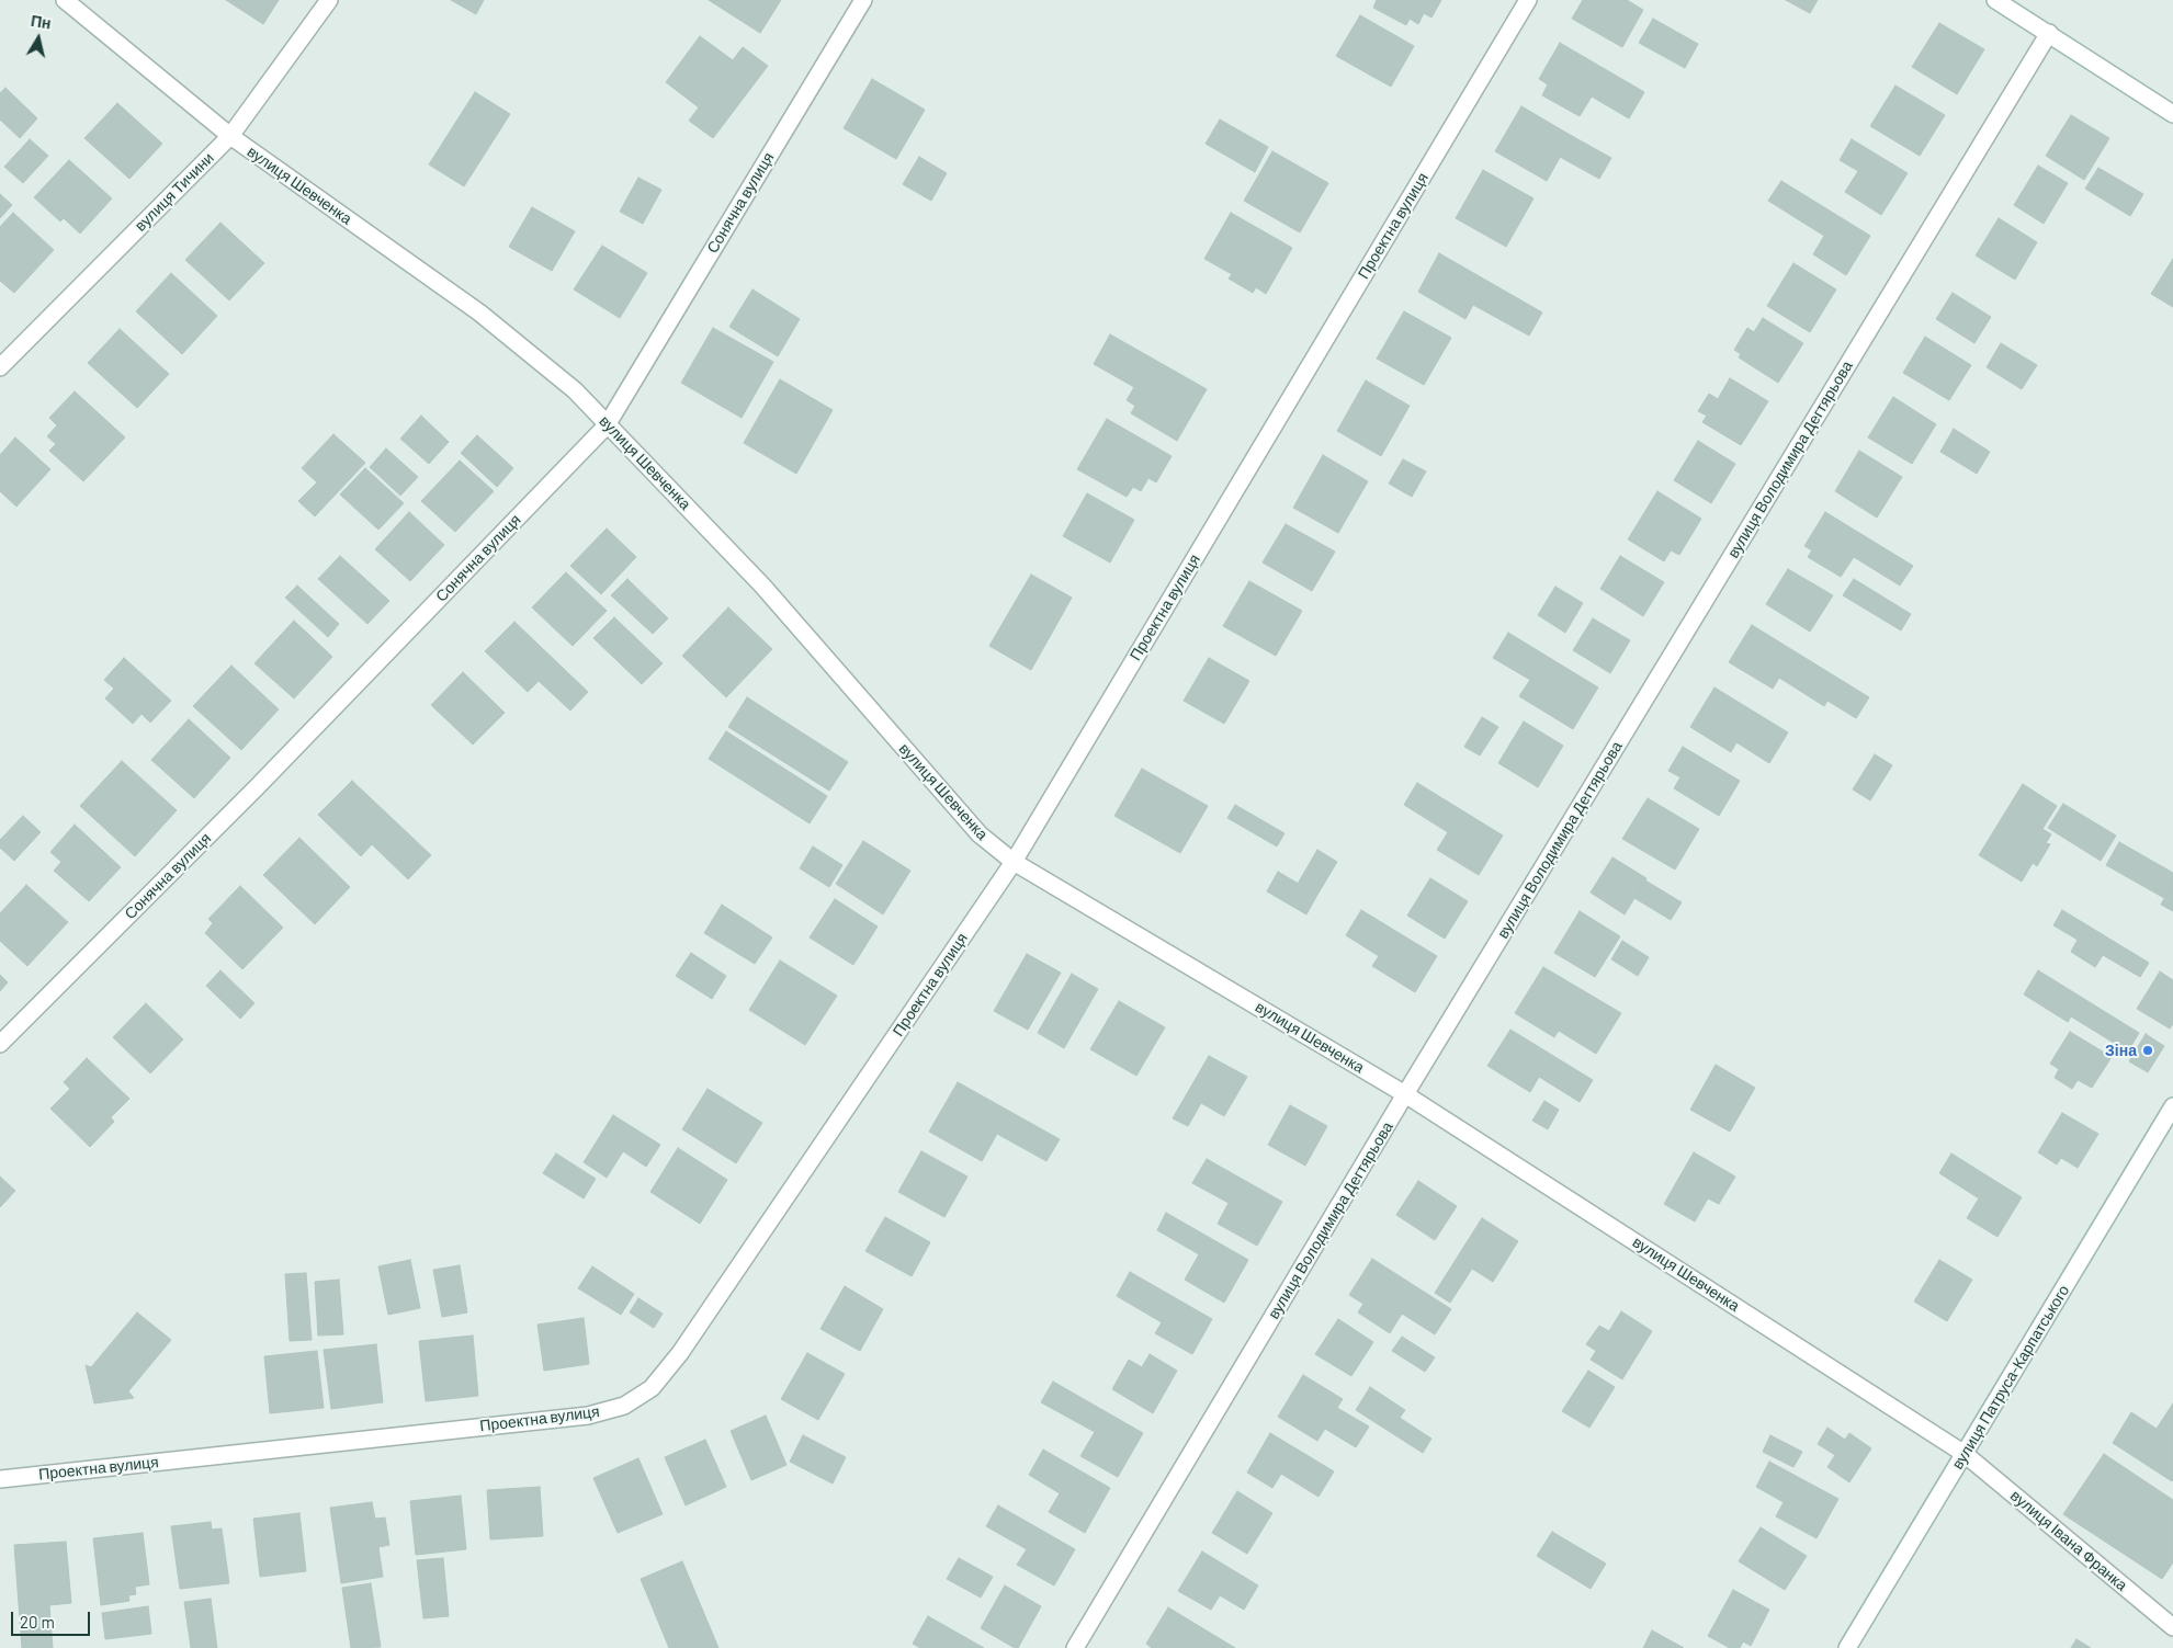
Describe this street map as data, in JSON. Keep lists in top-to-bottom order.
{
  "streets": {
    "street": [
      "вулиця Шевченка",
      "вулиця Тичини",
      "Сонячна вулиця",
      "Проектна вулиця",
      "вулиця Володимира Дегтярьова",
      "вулиця Патруса-Карпатського",
      "вулиця Івана Франка"
    ]
  },
  "crossings": [
    ["вулиця Шевченка", "вулиця Тичини"],
    ["вулиця Шевченка", "Сонячна вулиця"],
    ["вулиця Шевченка", "Проектна вулиця"],
    ["вулиця Шевченка", "вулиця Володимира Дегтярьова"],
    ["вулиця Шевченка", "вулиця Патруса-Карпатського"],
    ["вулиця Шевченка", "вулиця Івана Франка"],
    ["вулиця Патруса-Карпатського", "вулиця Івана Франка"]
  ],
  "places": ["Зіна"],
  "scale_bar": "20 m",
  "north": "top"
}
